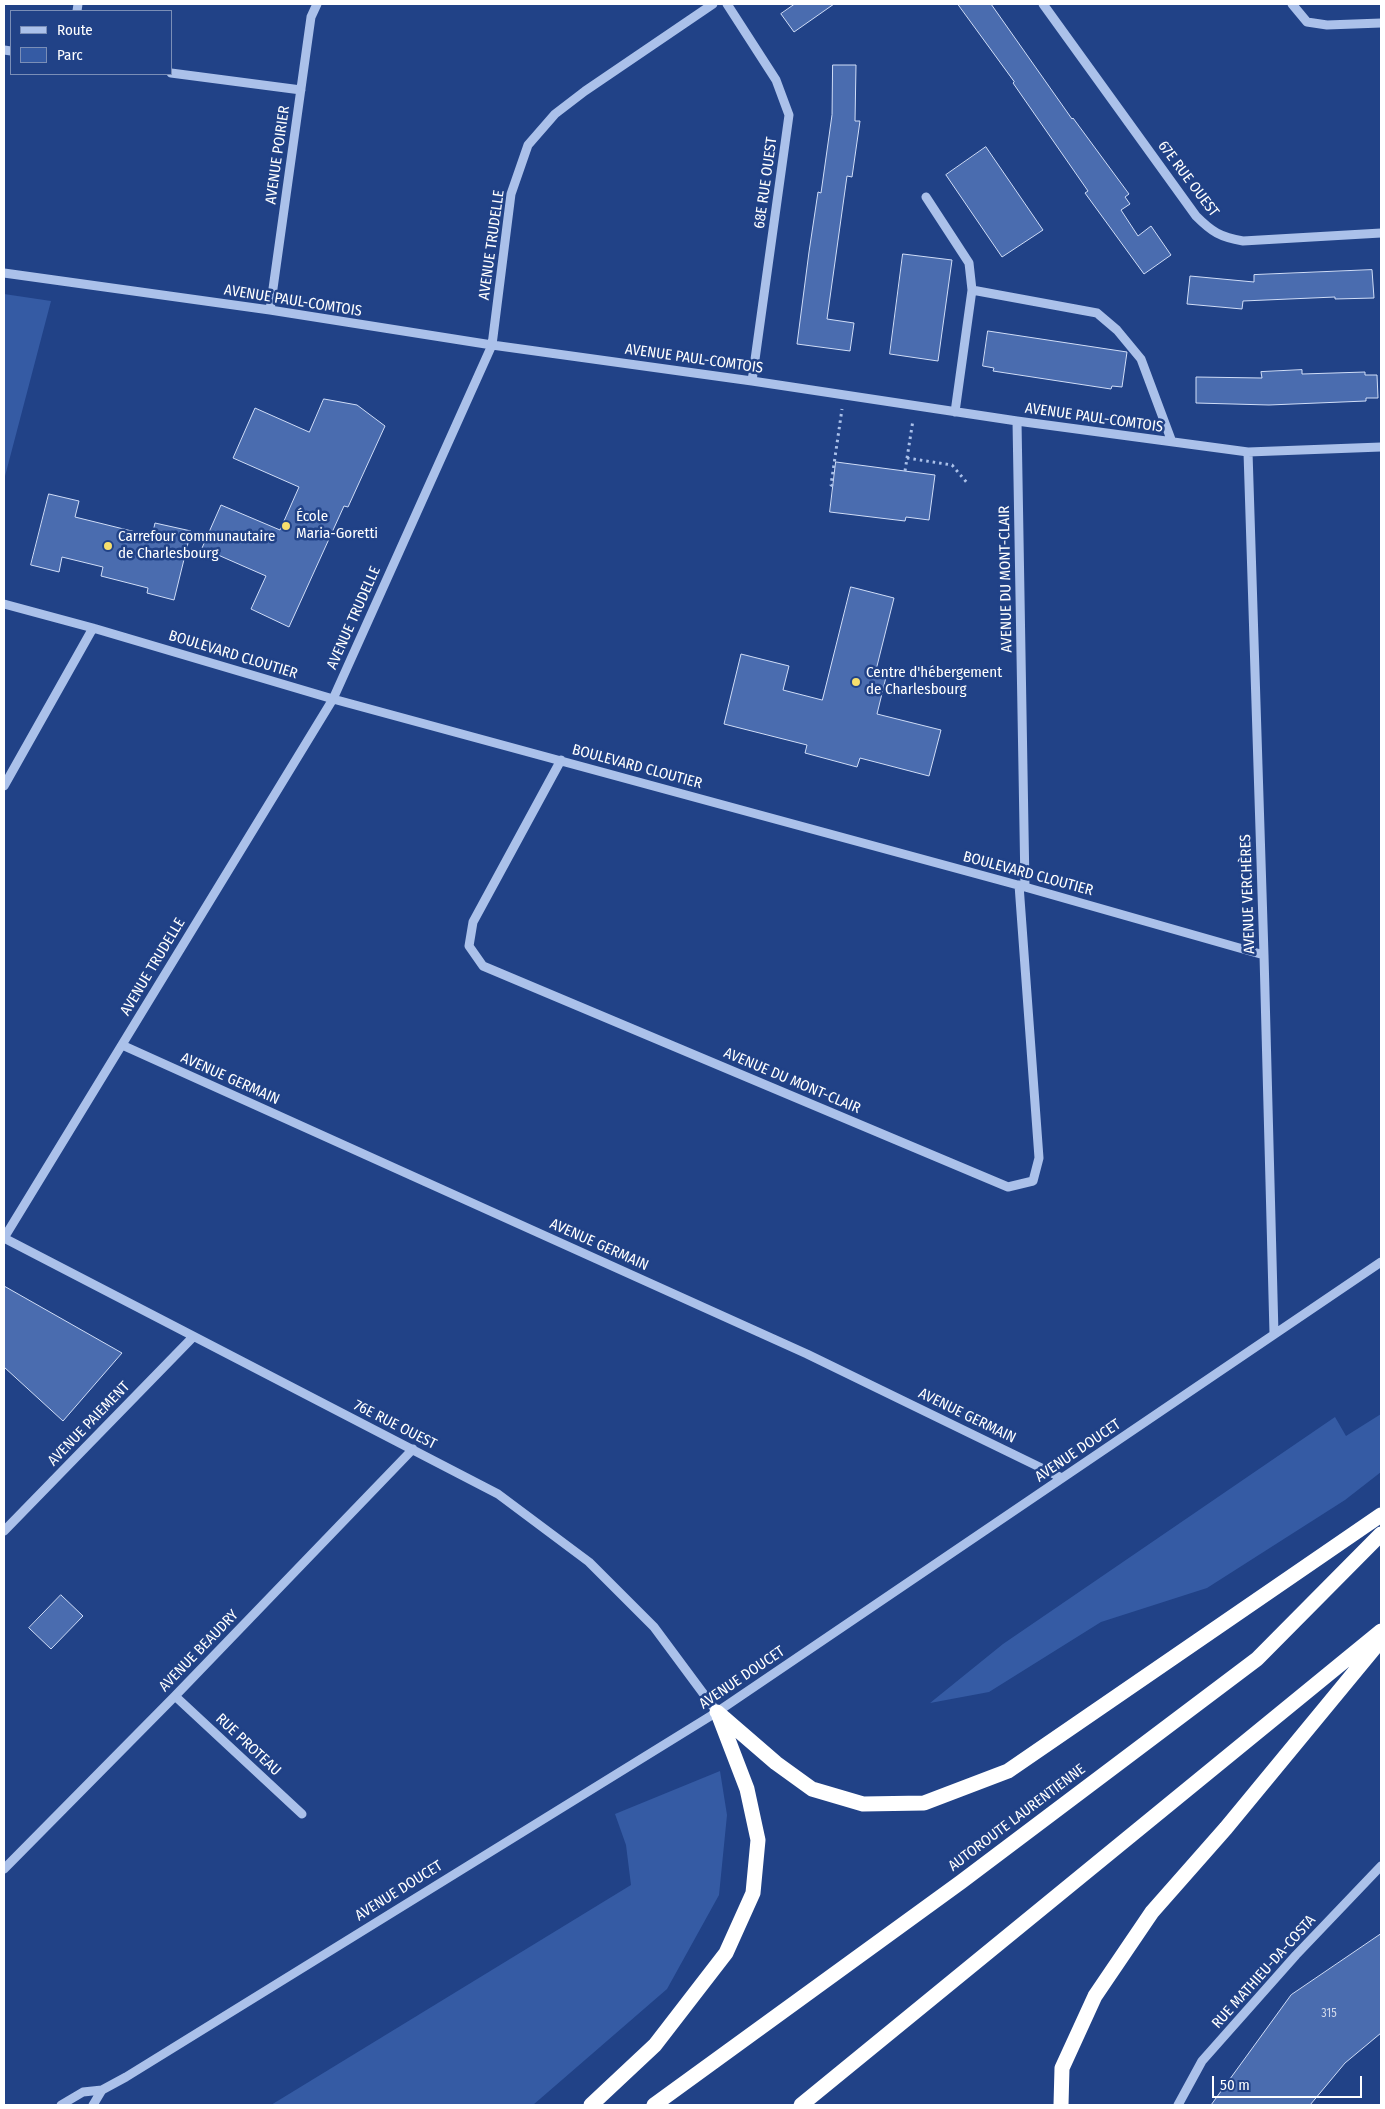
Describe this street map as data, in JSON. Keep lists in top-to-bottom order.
{
  "streets": {
    "highway": ["AUTOROUTE LAURENTIENNE"],
    "street": [
      "AVENUE POIRIER",
      "67E RUE OUEST",
      "68E RUE OUEST",
      "AVENUE TRUDELLE",
      "AVENUE PAUL-COMTOIS",
      "AVENUE DU MONT-CLAIR",
      "BOULEVARD CLOUTIER",
      "AVENUE VERCHÈRES",
      "AVENUE GERMAIN",
      "AVENUE PAIEMENT",
      "76E RUE OUEST",
      "AVENUE DOUCET",
      "AVENUE BEAUDRY",
      "RUE PROTEAU",
      "RUE MATHIEU-DA-COSTA"
    ]
  },
  "crossings": [
    ["AVENUE POIRIER", "AVENUE PAUL-COMTOIS"],
    ["68E RUE OUEST", "AVENUE PAUL-COMTOIS"],
    ["AVENUE TRUDELLE", "AVENUE PAUL-COMTOIS"],
    ["AVENUE TRUDELLE", "BOULEVARD CLOUTIER"],
    ["AVENUE TRUDELLE", "AVENUE GERMAIN"],
    ["AVENUE TRUDELLE", "76E RUE OUEST"],
    ["AVENUE PAUL-COMTOIS", "AVENUE DU MONT-CLAIR"],
    ["AVENUE PAUL-COMTOIS", "AVENUE VERCHÈRES"],
    ["AVENUE DU MONT-CLAIR", "BOULEVARD CLOUTIER"],
    ["BOULEVARD CLOUTIER", "AVENUE VERCHÈRES"],
    ["AVENUE VERCHÈRES", "AVENUE DOUCET"],
    ["AVENUE GERMAIN", "AVENUE DOUCET"],
    ["AVENUE PAIEMENT", "76E RUE OUEST"],
    ["76E RUE OUEST", "AVENUE DOUCET"],
    ["76E RUE OUEST", "AVENUE BEAUDRY"],
    ["AVENUE BEAUDRY", "RUE PROTEAU"]
  ],
  "places": ["École Maria-Goretti", "Carrefour communautaire de Charlesbourg", "Centre d'hébergement de Charlesbourg"],
  "house_numbers": ["315"],
  "legend": ["Route", "Parc"],
  "scale_bar": "50 m"
}
